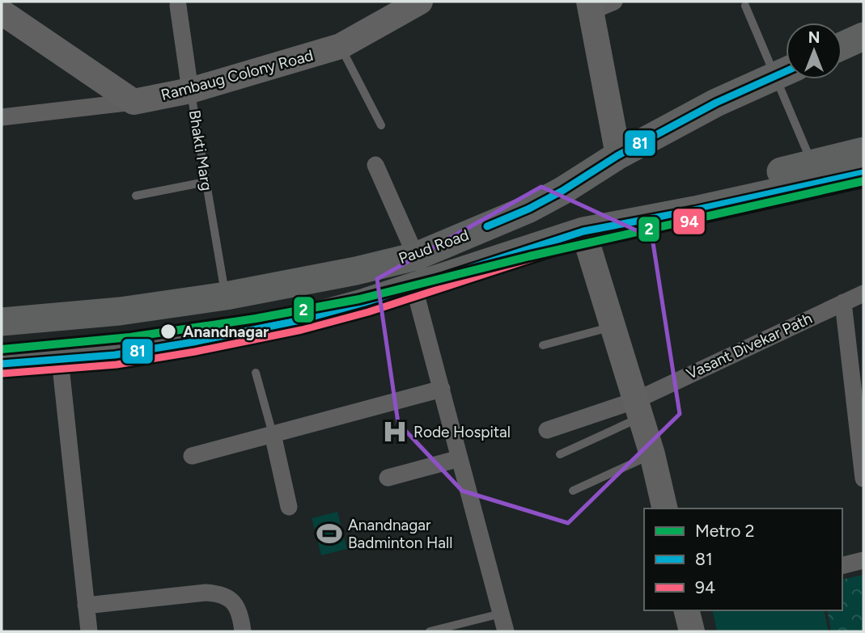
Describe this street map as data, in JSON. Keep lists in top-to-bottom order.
{
  "streets": {
    "main road": ["Paud Road"],
    "street": ["Rambaug Colony Road", "Bhakti Marg", "Vasant Divekar Path"]
  },
  "crossings": [
    ["Rambaug Colony Road", "Bhakti Marg"],
    ["Bhakti Marg", "Paud Road"]
  ],
  "places": {
    "other": ["Anandnagar"],
    "hospital": ["Rode Hospital"],
    "sports": ["Anandnagar Badminton Hall"]
  },
  "lines": ["transit line 81", "metro line 2", "transit line 94"],
  "legend": ["Metro 2", "81", "94"],
  "north": "top"
}
